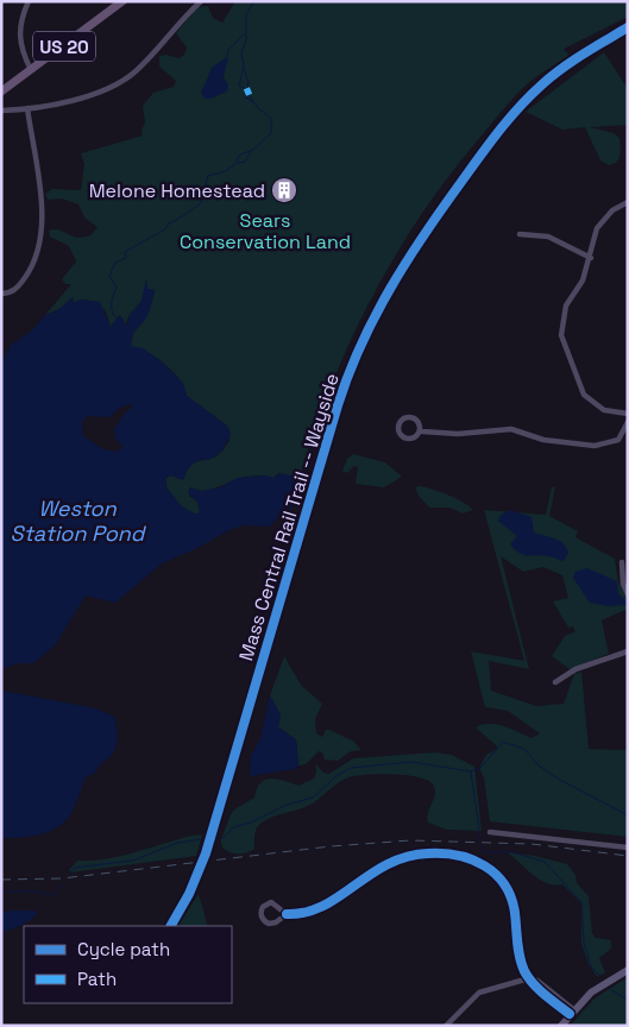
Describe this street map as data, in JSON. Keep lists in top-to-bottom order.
{
  "streets": {
    "main road": ["US 20"],
    "cycle path": ["Mass Central Rail Trail -- Wayside"]
  },
  "water": ["Weston Station Pond"],
  "parks": ["Sears Conservation Land"],
  "places": {
    "building": ["Melone Homestead"]
  },
  "legend": ["Cycle path", "Path"]
}
